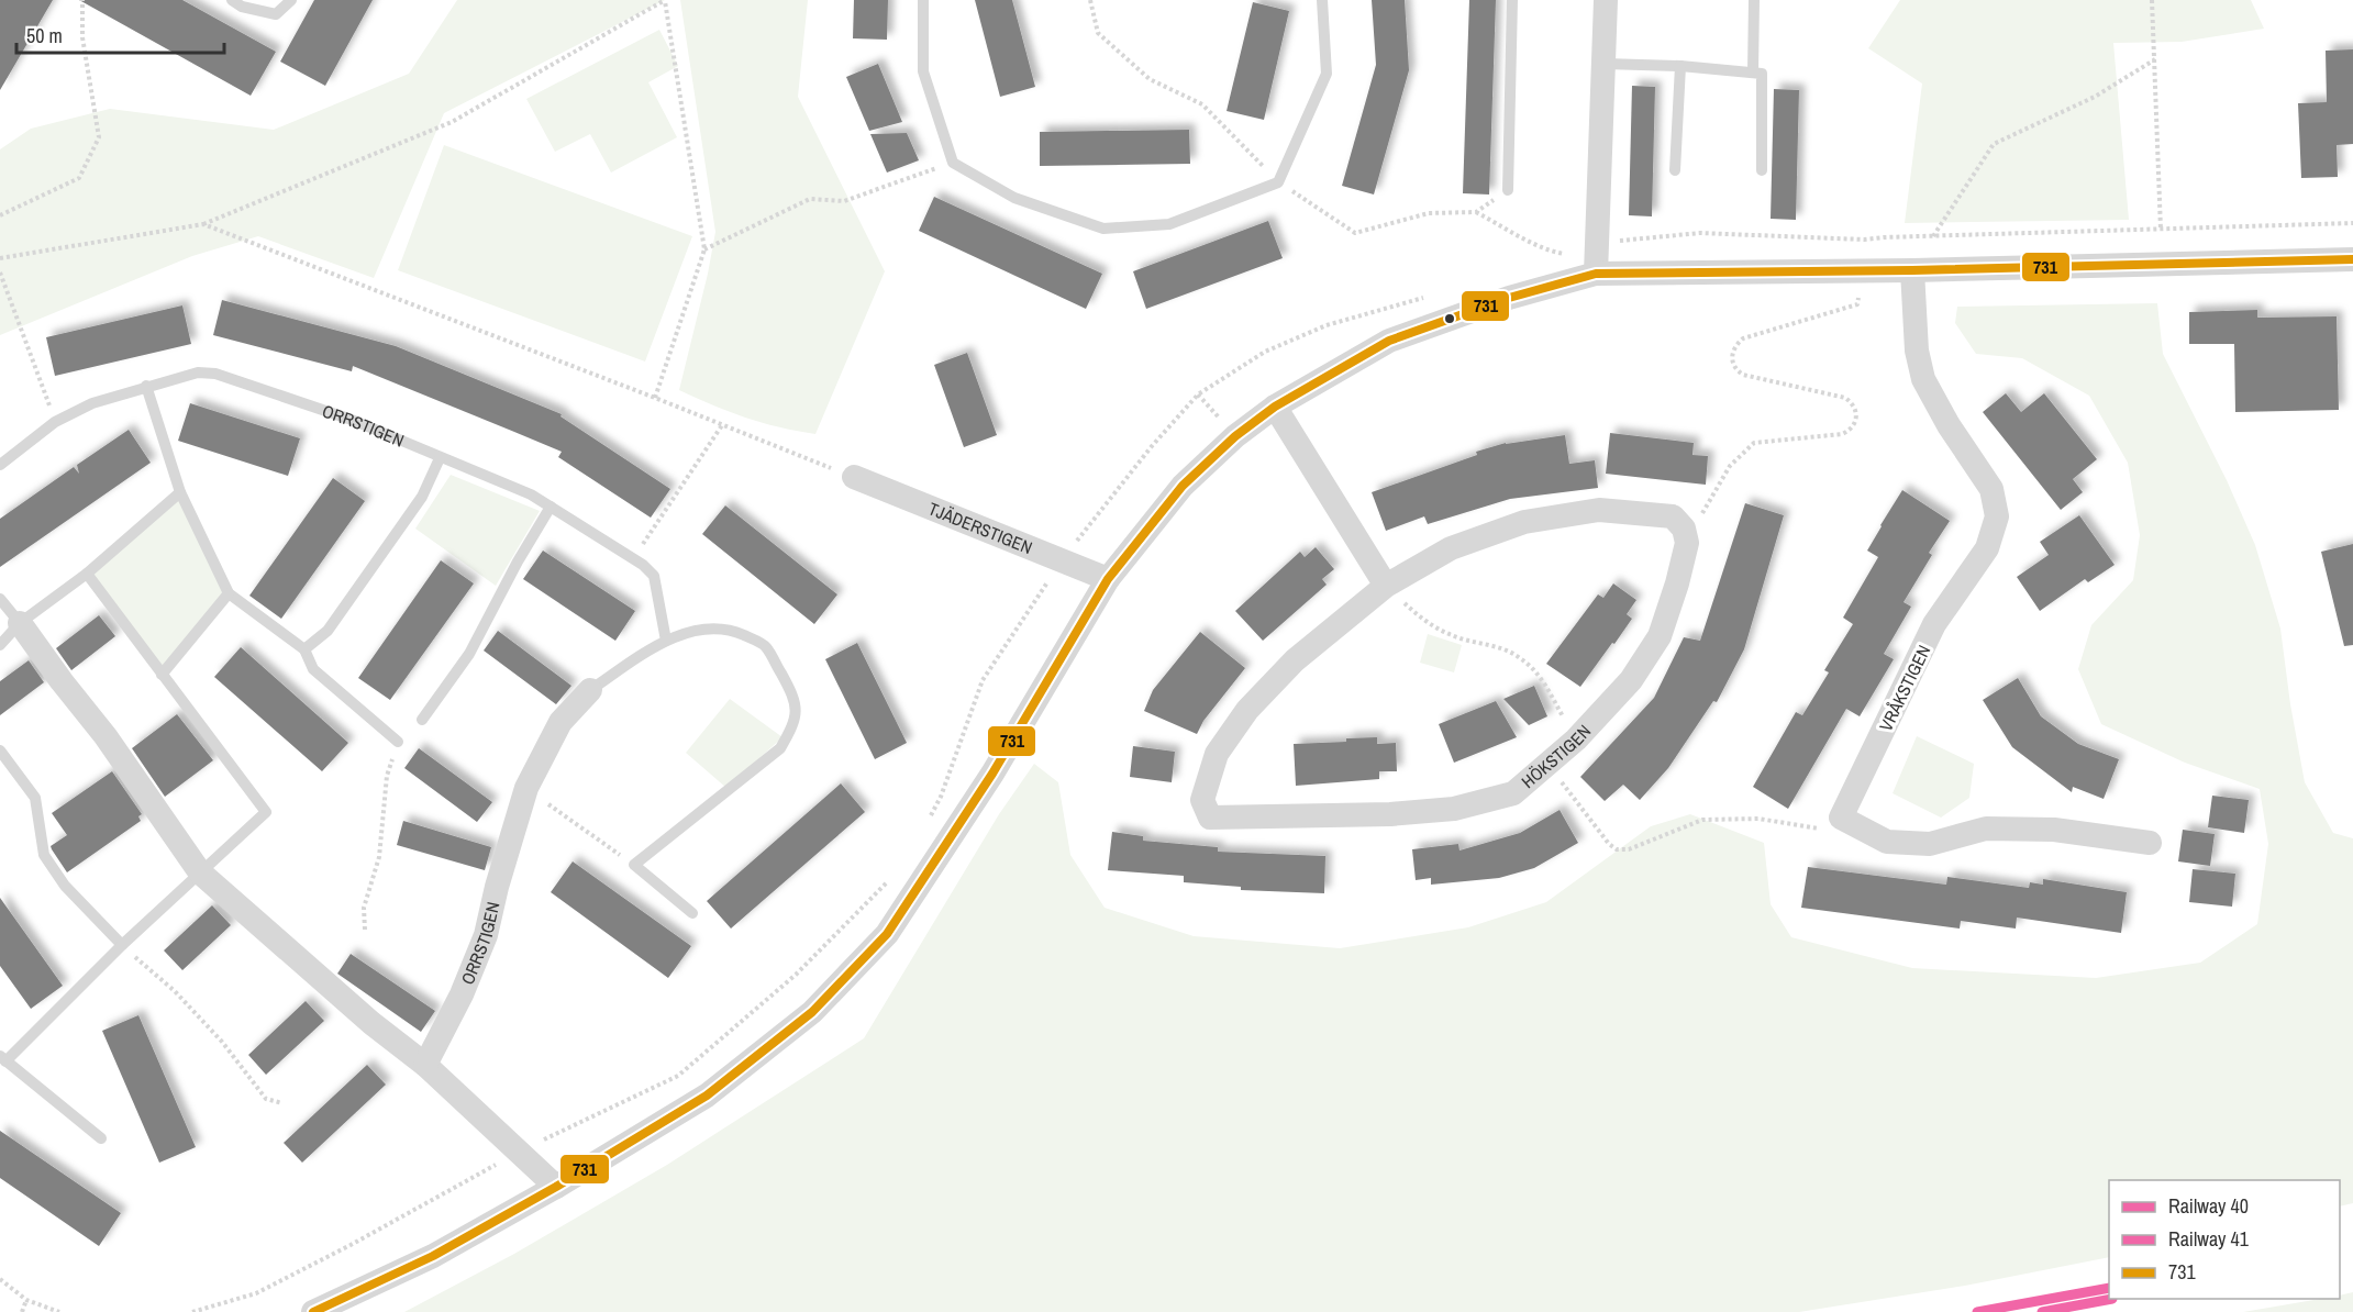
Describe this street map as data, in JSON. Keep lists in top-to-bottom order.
{
  "streets": {
    "street": [
      "ORRSTIGEN",
      "TJÄDERSTIGEN",
      "VRÅKSTIGEN",
      "HÖKSTIGEN"
    ]
  },
  "lines": ["transit line 731", "rail line 40", "rail line 41"],
  "legend": ["Railway 40", "Railway 41", "731"],
  "scale_bar": "50 m"
}
